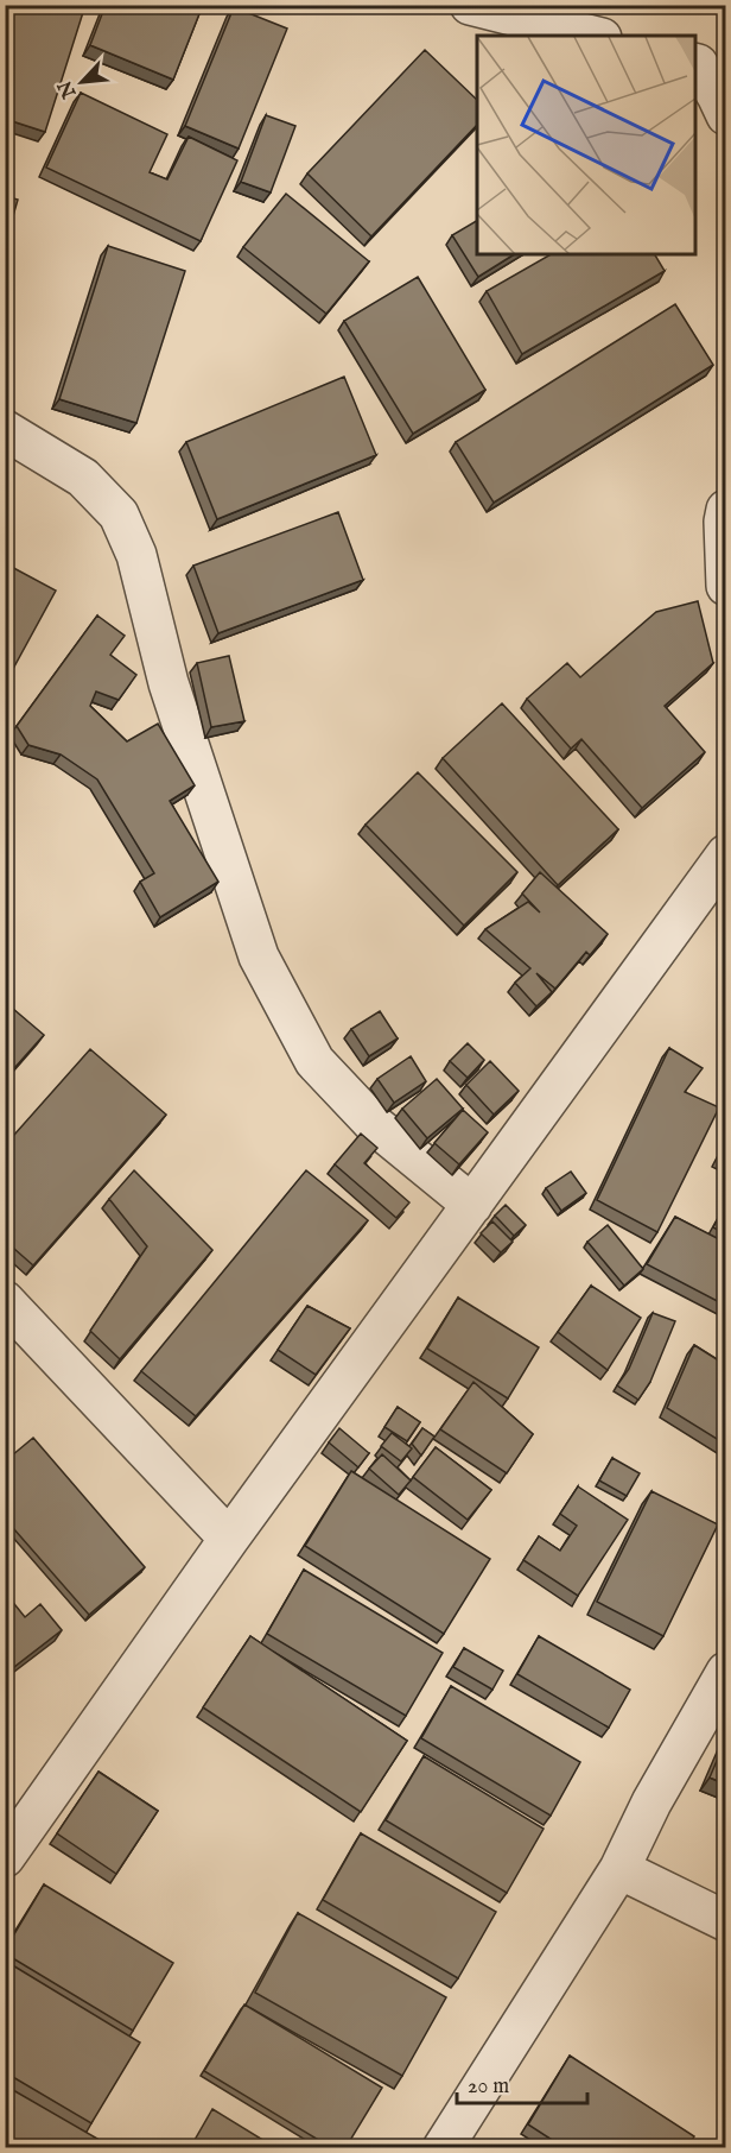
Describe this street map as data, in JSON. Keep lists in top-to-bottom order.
{
  "scale_bar": "20 m",
  "north": "bottom left"
}
